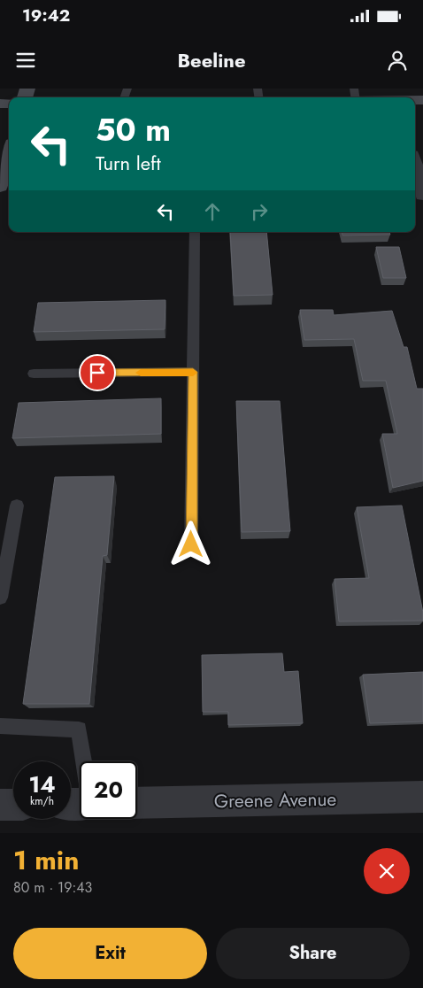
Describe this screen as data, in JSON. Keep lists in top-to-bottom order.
{
  "streets": {
    "street": ["Greene Avenue"]
  },
  "page": {
    "status": "19:42",
    "header": "Beeline",
    "turn": ["50 m", "Turn left"],
    "speed": "14 km/h",
    "limit": "20",
    "heading": ["1 min", "80 m · 19:43"],
    "buttons": ["Exit", "Share"]
  }
}
